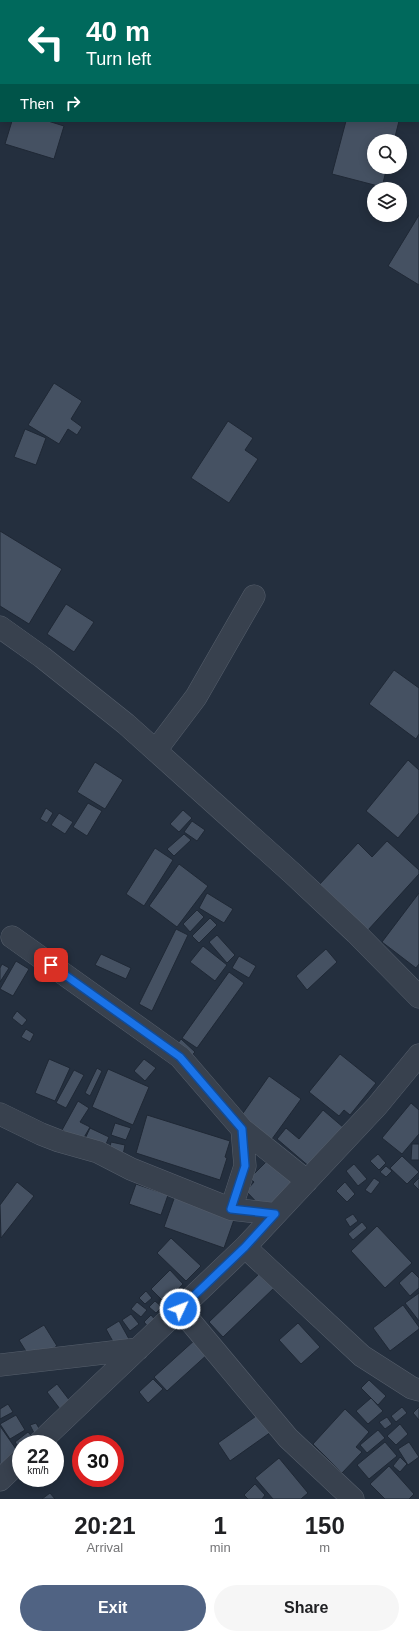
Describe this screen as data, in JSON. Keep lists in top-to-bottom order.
{
  "page": {
    "turn": ["40 m", "Turn left"],
    "then": "Then",
    "speed": "22 km/h",
    "limit": "30",
    "eta": [
      "20:21",
      "Arrival",
      "1",
      "min",
      "150",
      "m"
    ],
    "buttons": ["Exit", "Share"]
  }
}
